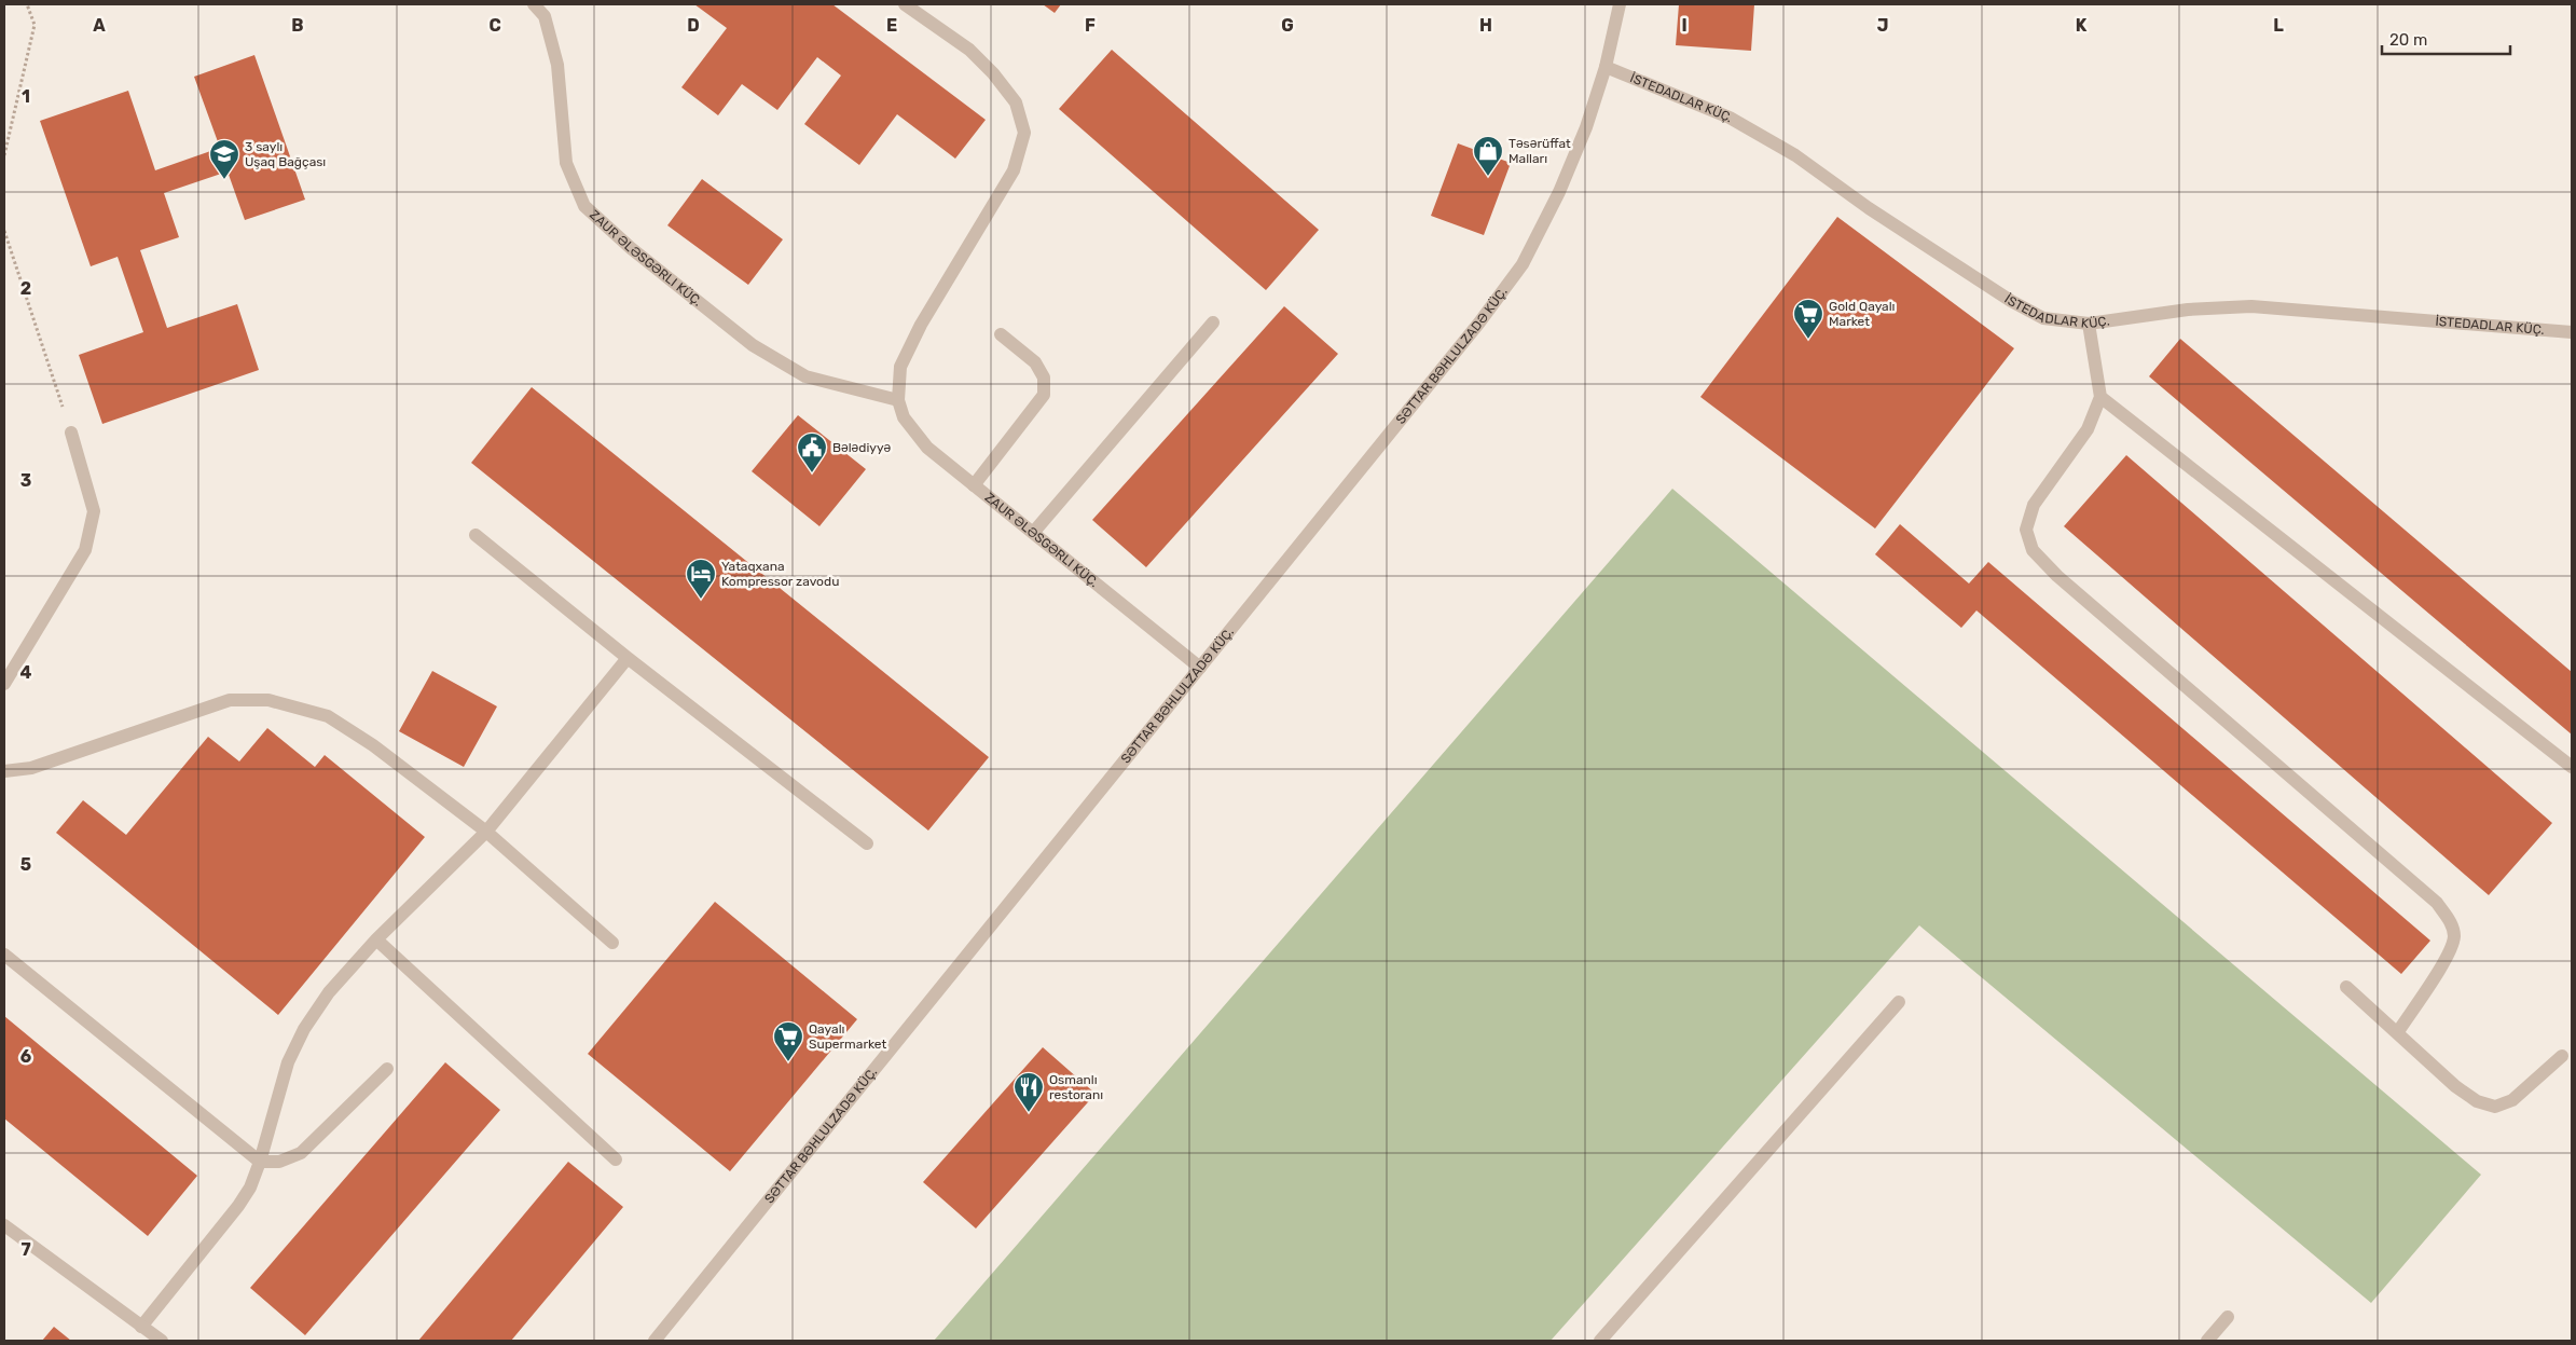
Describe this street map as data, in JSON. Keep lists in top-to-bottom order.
{
  "streets": {
    "street": ["İSTEDADLAR KÜÇ.", "ZAUR ƏLƏSGƏRLI KÜÇ.", "SƏTTAR BƏHLULZADƏ KÜÇ."]
  },
  "crossings": [
    ["İSTEDADLAR KÜÇ.", "SƏTTAR BƏHLULZADƏ KÜÇ."],
    ["ZAUR ƏLƏSGƏRLI KÜÇ.", "SƏTTAR BƏHLULZADƏ KÜÇ."]
  ],
  "places": {
    "shop": ["Təsərüffat Malları"],
    "school or university": ["3 saylı Uşaq Bağçası"],
    "supermarket": ["Gold Qayalı Market", "Qayalı Supermarket"],
    "public building": ["Bələdiyyə"],
    "hotel": ["Yataqxana Kompressor zavodu"],
    "restaurant": ["Osmanlı restoranı"]
  },
  "scale_bar": "20 m",
  "grid": {
    "columns": [
      "A",
      "B",
      "C",
      "D",
      "E",
      "F",
      "G",
      "H",
      "I",
      "J",
      "K",
      "L"
    ],
    "rows": [
      "1",
      "2",
      "3",
      "4",
      "5",
      "6",
      "7"
    ]
  }
}
